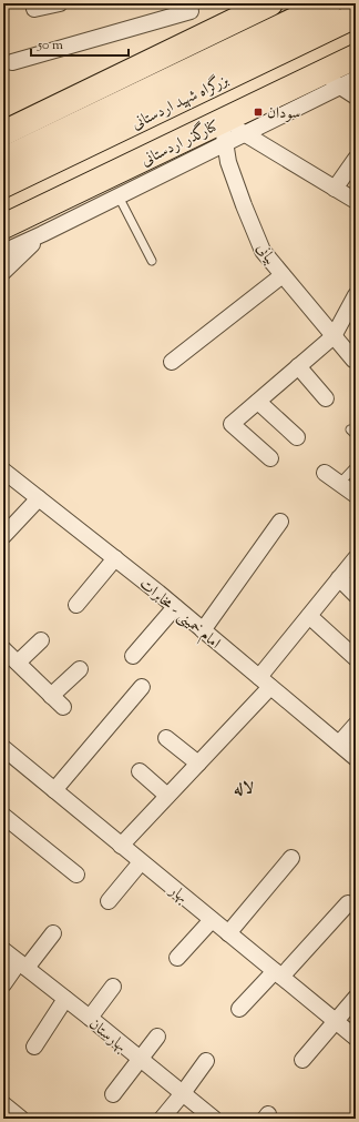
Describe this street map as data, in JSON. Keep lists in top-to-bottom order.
{
  "streets": {
    "main road": ["بزرگراه شهید اردستانی", "کنارگذر اردستانی"],
    "street": [
      "بیانی",
      "امام خمینی - مخابرات",
      "بهار",
      "بهارستان"
    ]
  },
  "crossings": [
    ["کنارگذر اردستانی", "بیانی"]
  ],
  "districts": ["لاله"],
  "places": {
    "transit": ["سودان"]
  },
  "scale_bar": "50 m"
}
